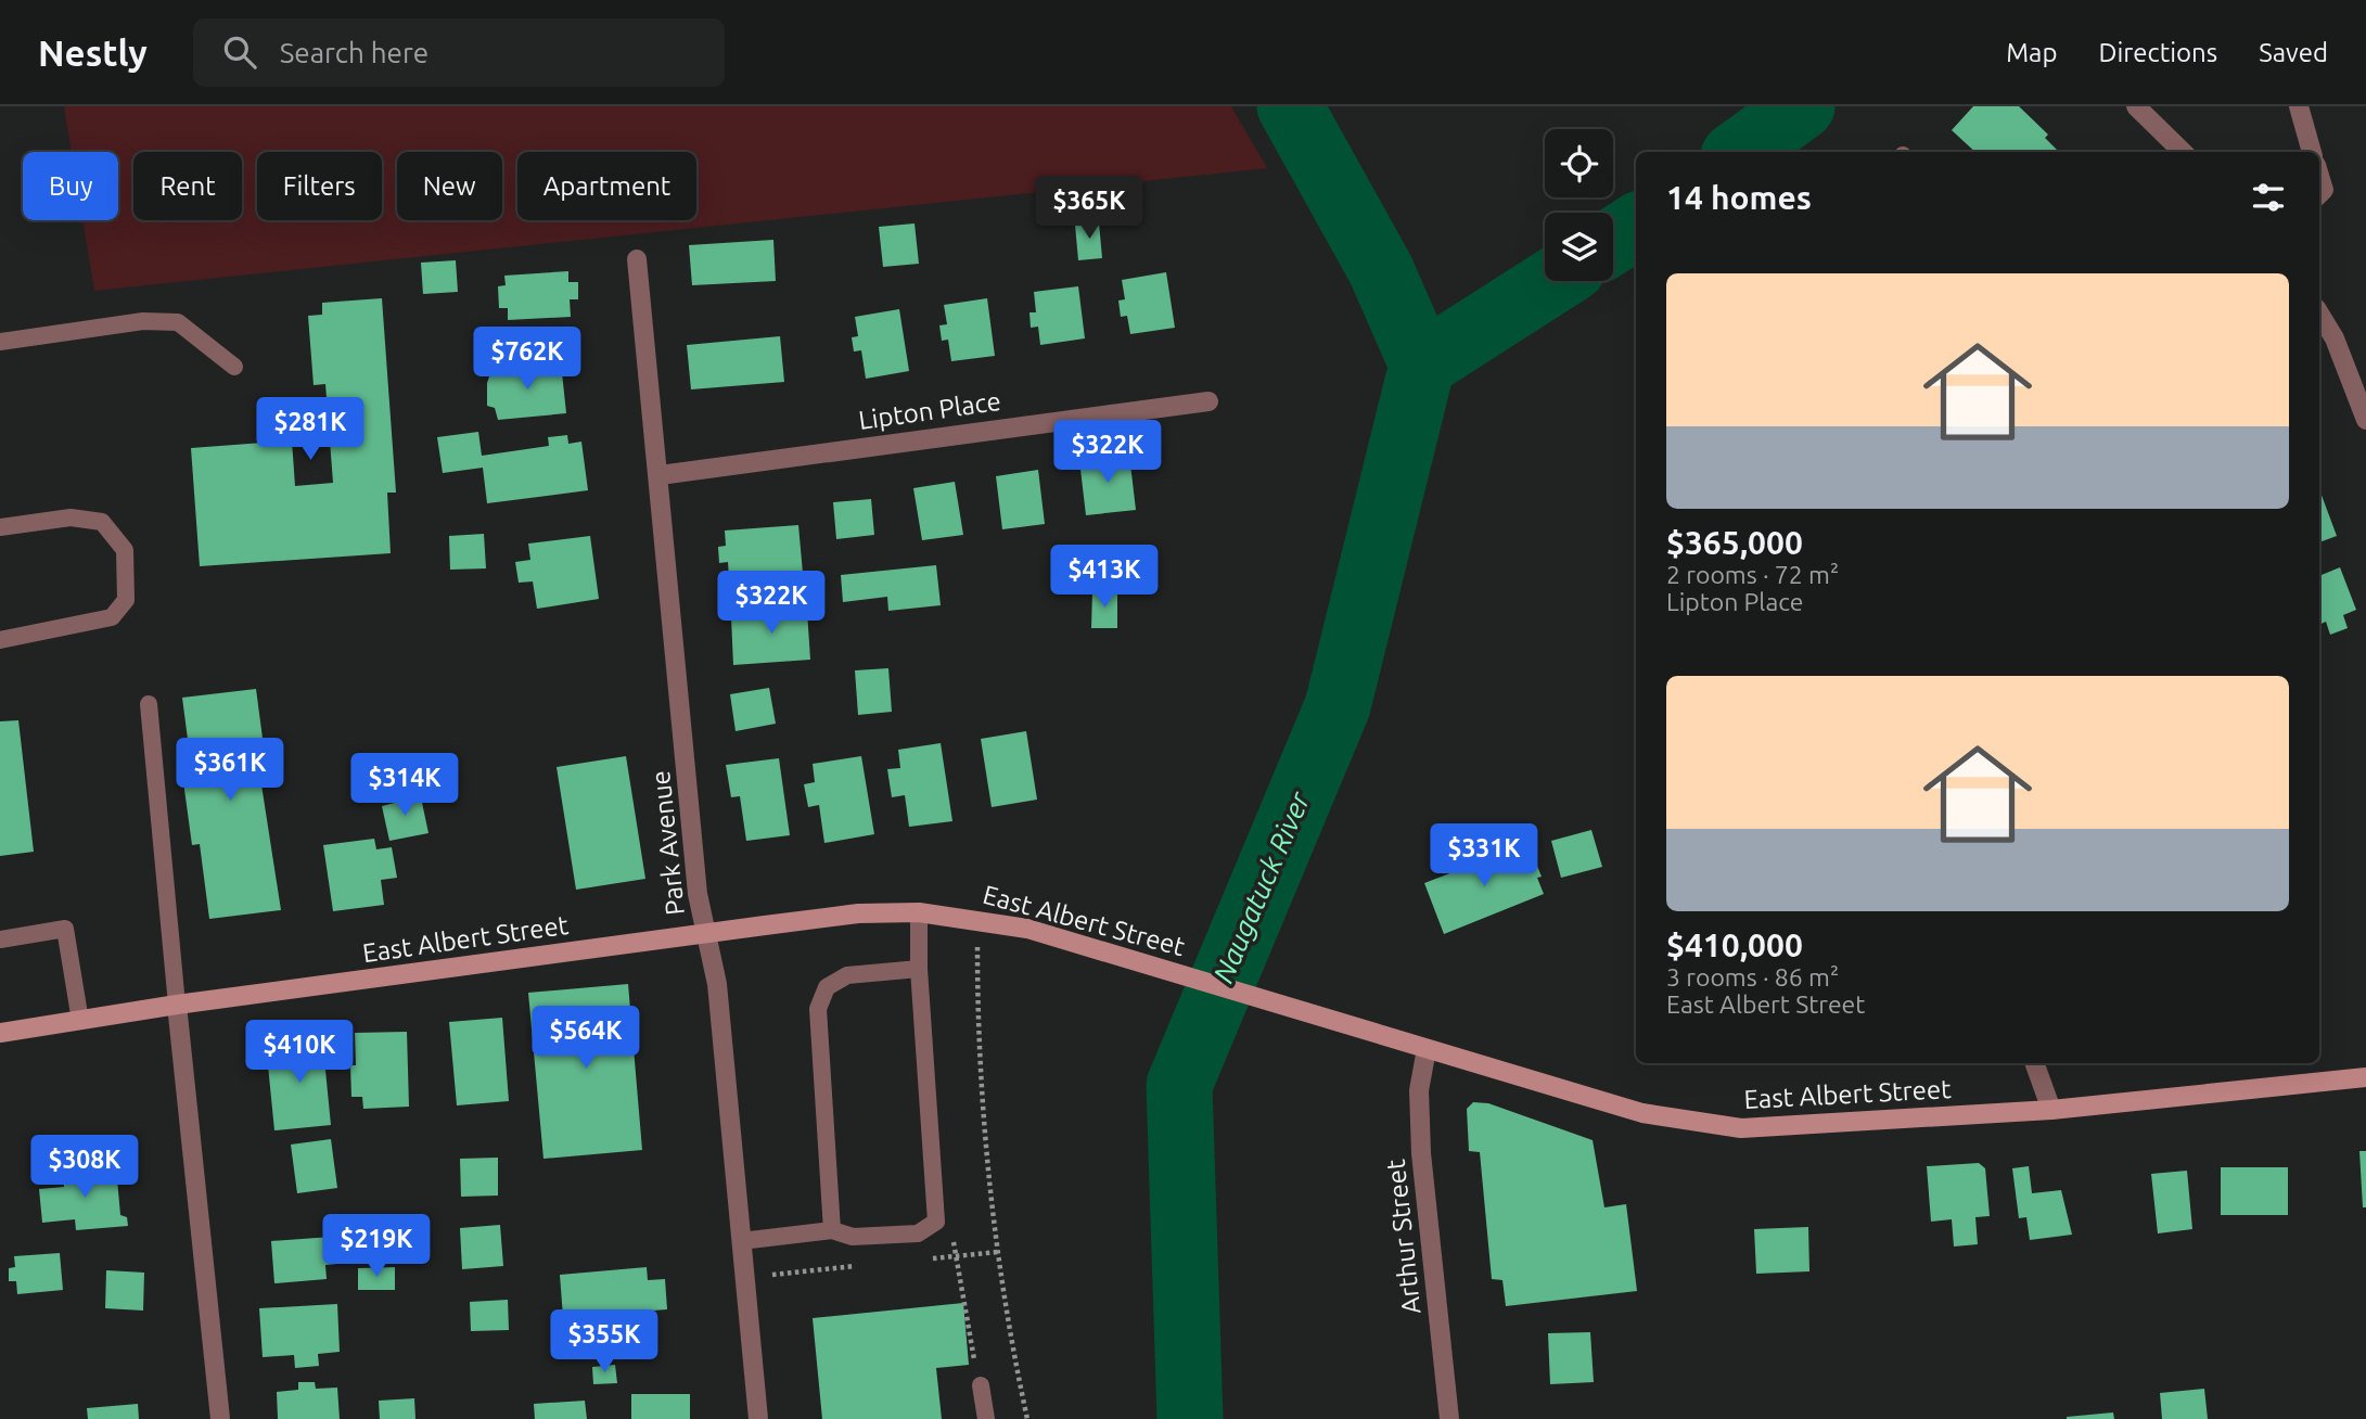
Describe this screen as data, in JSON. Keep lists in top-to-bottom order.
{
  "streets": {
    "main road": ["East Albert Street"],
    "street": ["Lipton Place", "Park Avenue", "Arthur Street"]
  },
  "crossings": [
    ["Lipton Place", "Park Avenue"],
    ["Park Avenue", "East Albert Street"],
    ["East Albert Street", "Arthur Street"]
  ],
  "water": ["Naugatuck River"],
  "page": {
    "header": "Nestly",
    "search": "Search here",
    "nav": ["Map", "Directions", "Saved"],
    "chip": [
      "Buy",
      "Rent",
      "Filters",
      "New",
      "Apartment"
    ],
    "heading": "14 homes",
    "price": [
      "$365K",
      "$762K",
      "$281K",
      "$322K",
      "$413K",
      "$322K",
      "$361K",
      "$314K",
      "$331K",
      "$564K",
      "$410K",
      "$308K",
      "$219K",
      "$355K"
    ],
    "list": [
      {
        "name": "$365,000",
        "note": "2 rooms · 72 m² · Lipton Place"
      },
      {
        "name": "$410,000",
        "note": "3 rooms · 86 m² · East Albert Street"
      }
    ]
  }
}
